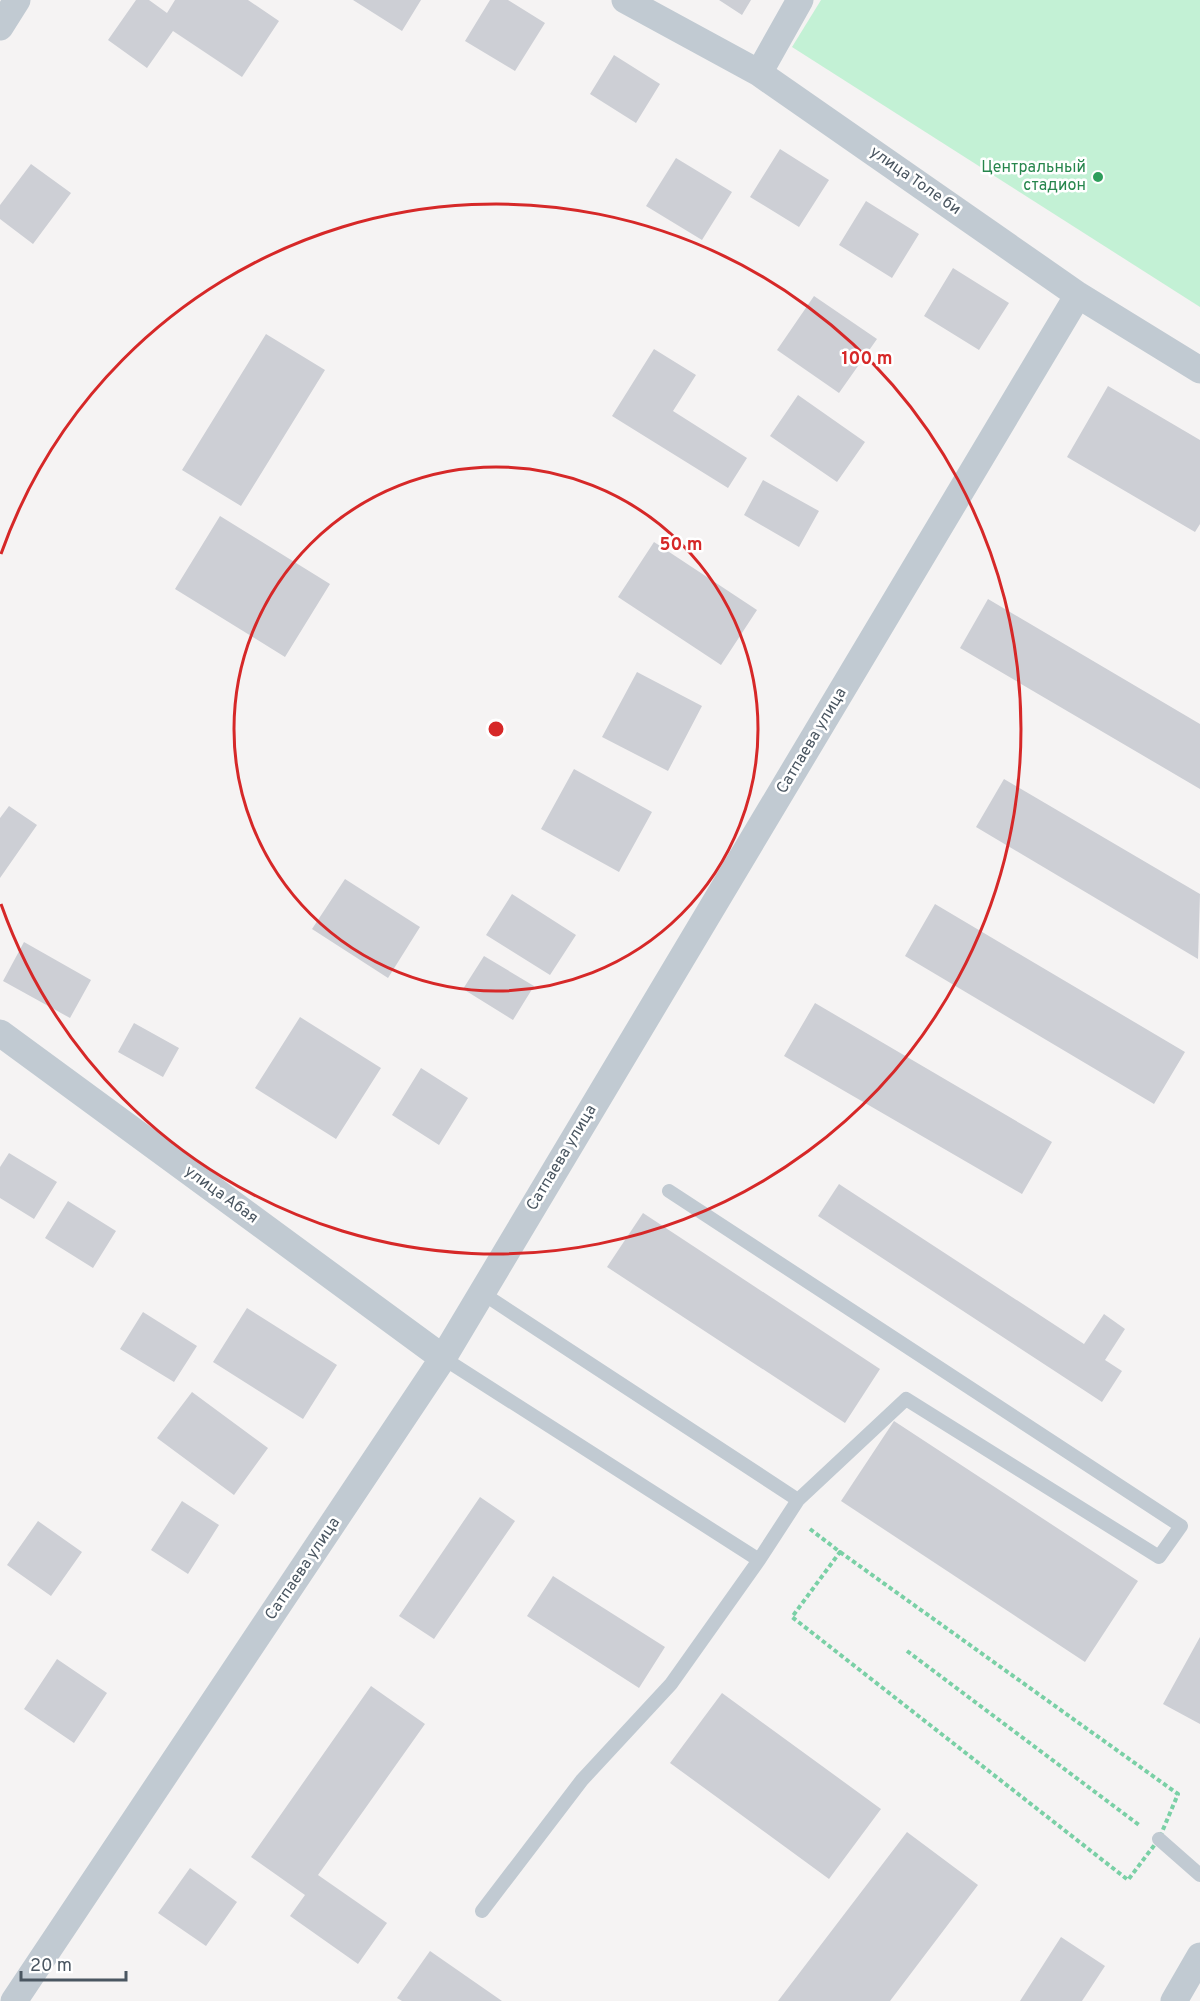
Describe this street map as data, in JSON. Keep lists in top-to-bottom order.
{
  "streets": {
    "street": ["улица Толе би", "Сатпаева улица", "улица Абая"]
  },
  "crossings": [
    ["улица Толе би", "Сатпаева улица"],
    ["Сатпаева улица", "улица Абая"]
  ],
  "places": ["Центральный стадион"],
  "scale_bar": "20 m",
  "rings": ["100 m", "50 m"]
}
